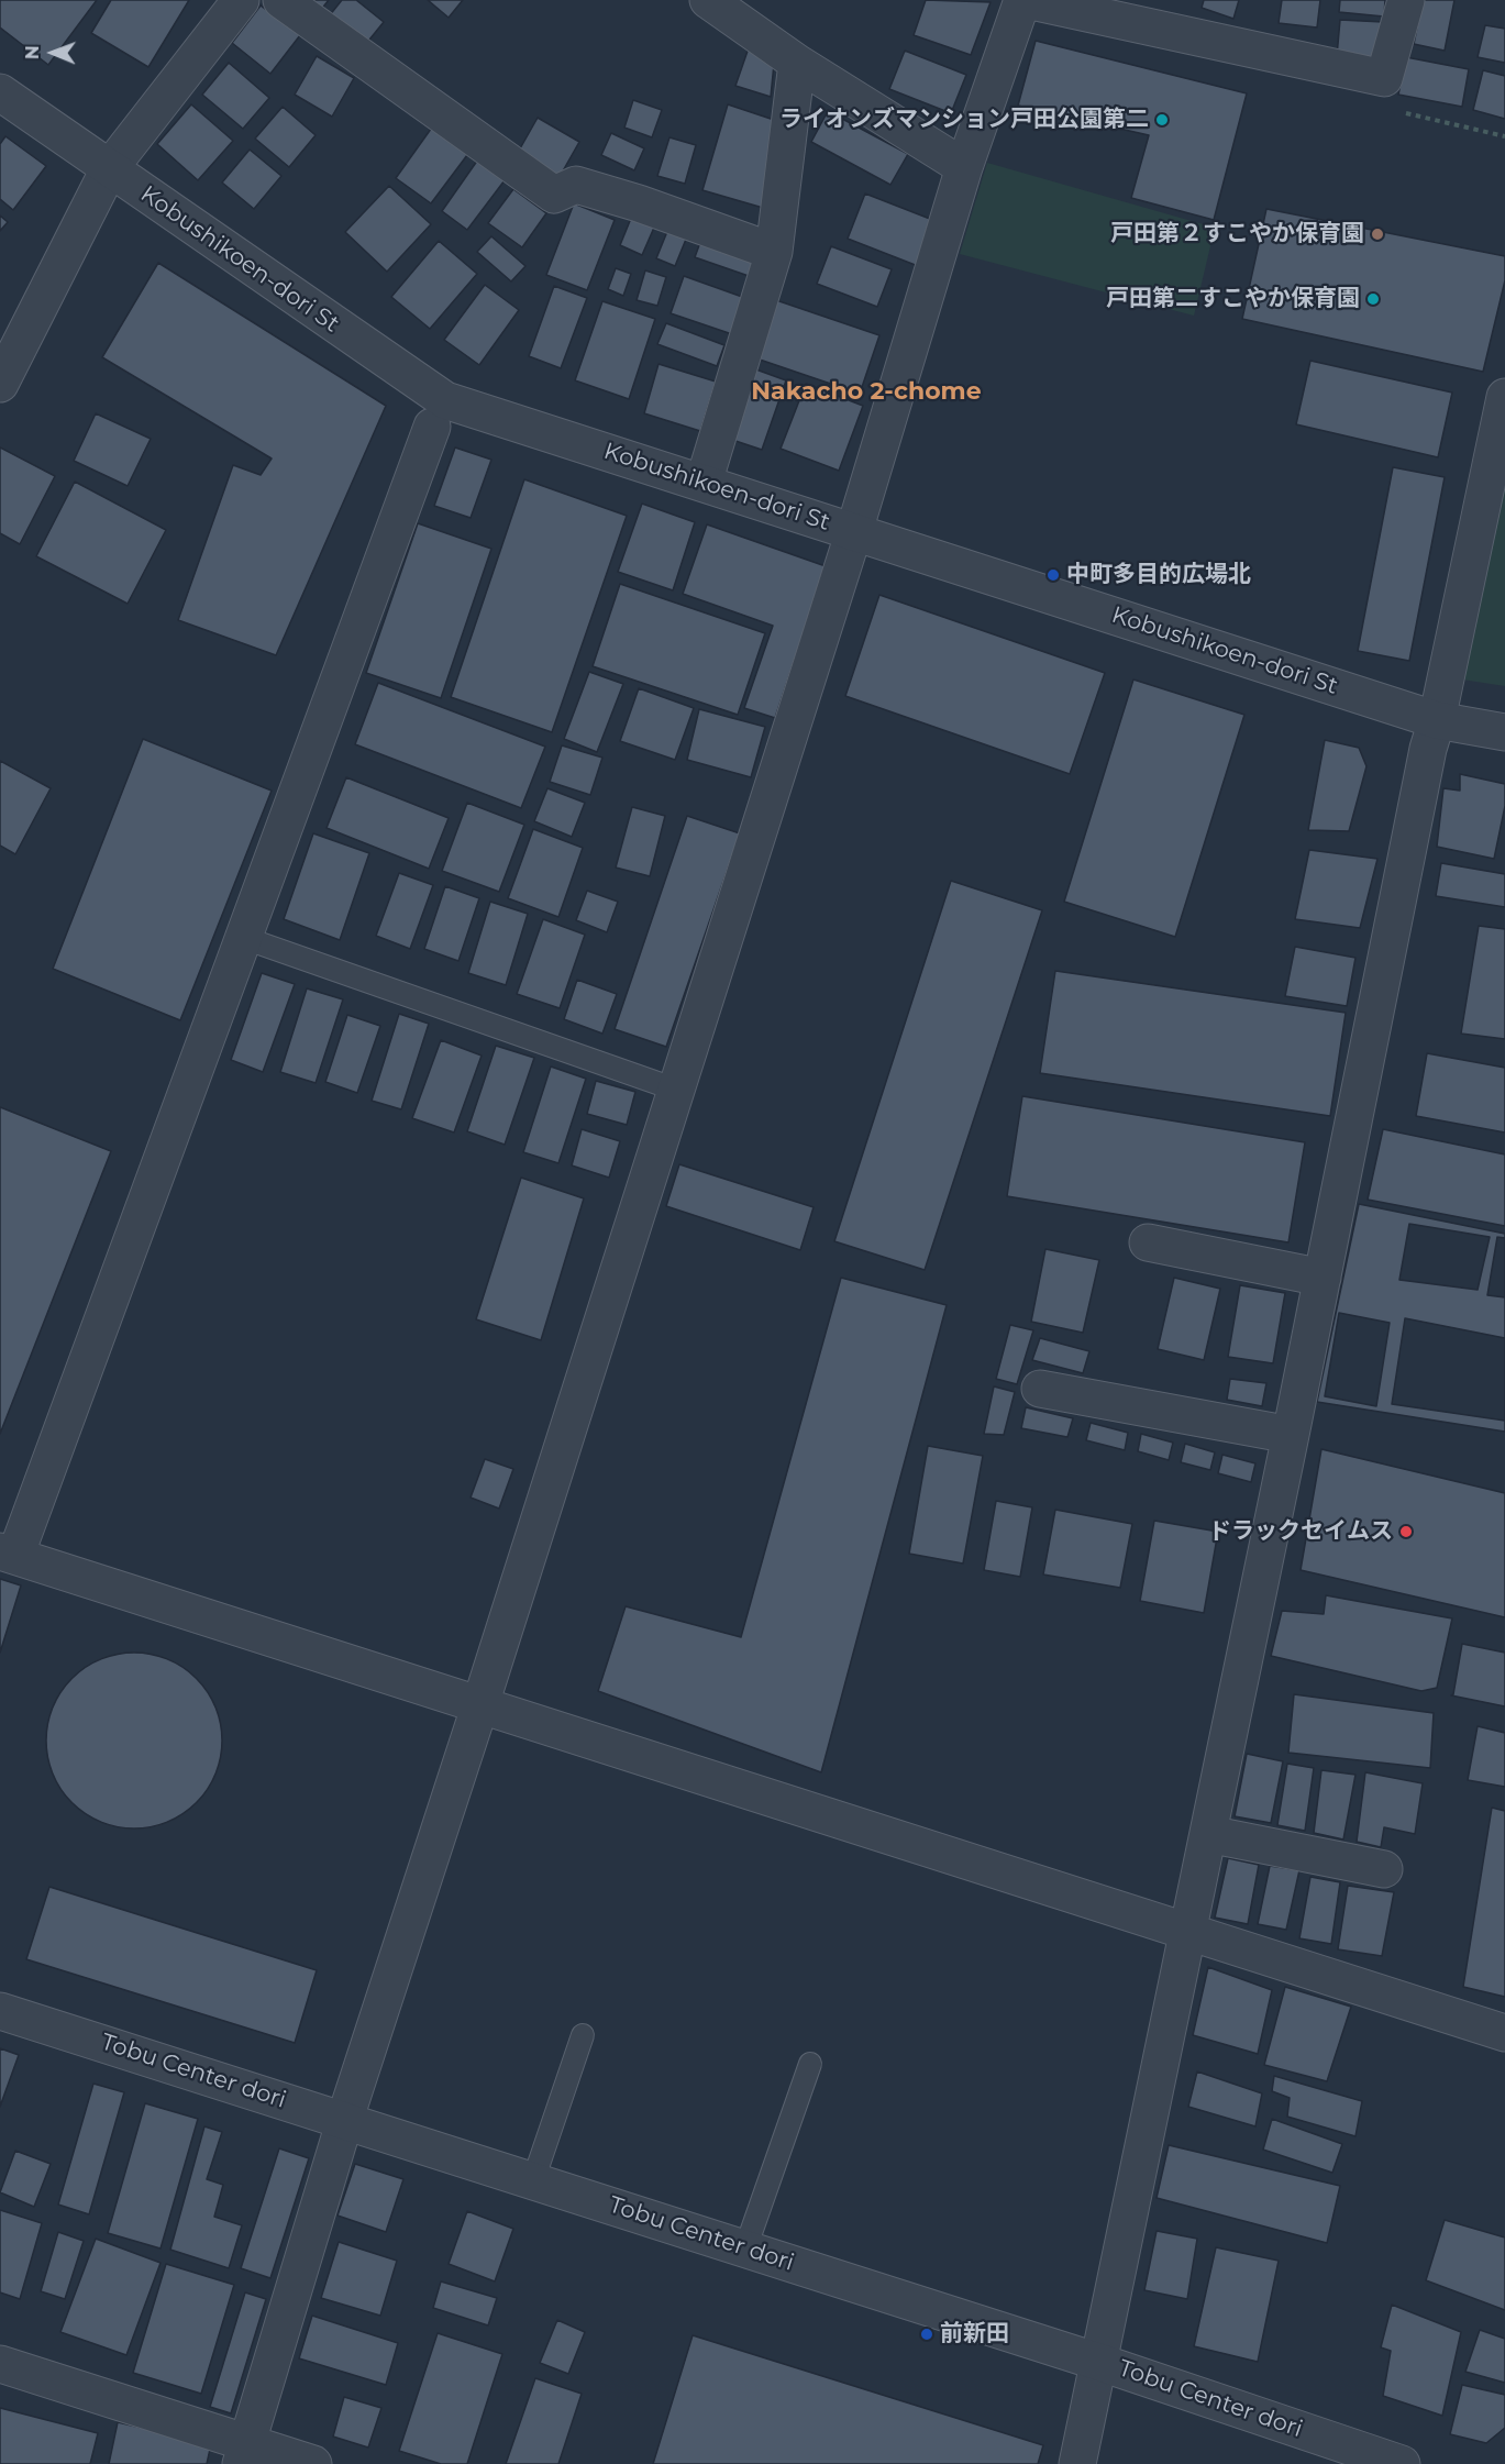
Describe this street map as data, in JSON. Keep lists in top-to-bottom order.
{
  "streets": {
    "street": ["Kobushikoen-dori St", "Tobu Center dori"]
  },
  "districts": ["Nakacho 2-chome"],
  "places": [
    "ライオンズマンション戸田公園第二",
    "戸田第２すこやか保育園",
    "戸田第二すこやか保育園",
    "中町多目的広場北",
    "ドラックセイムス",
    "前新田"
  ],
  "north": "left"
}
